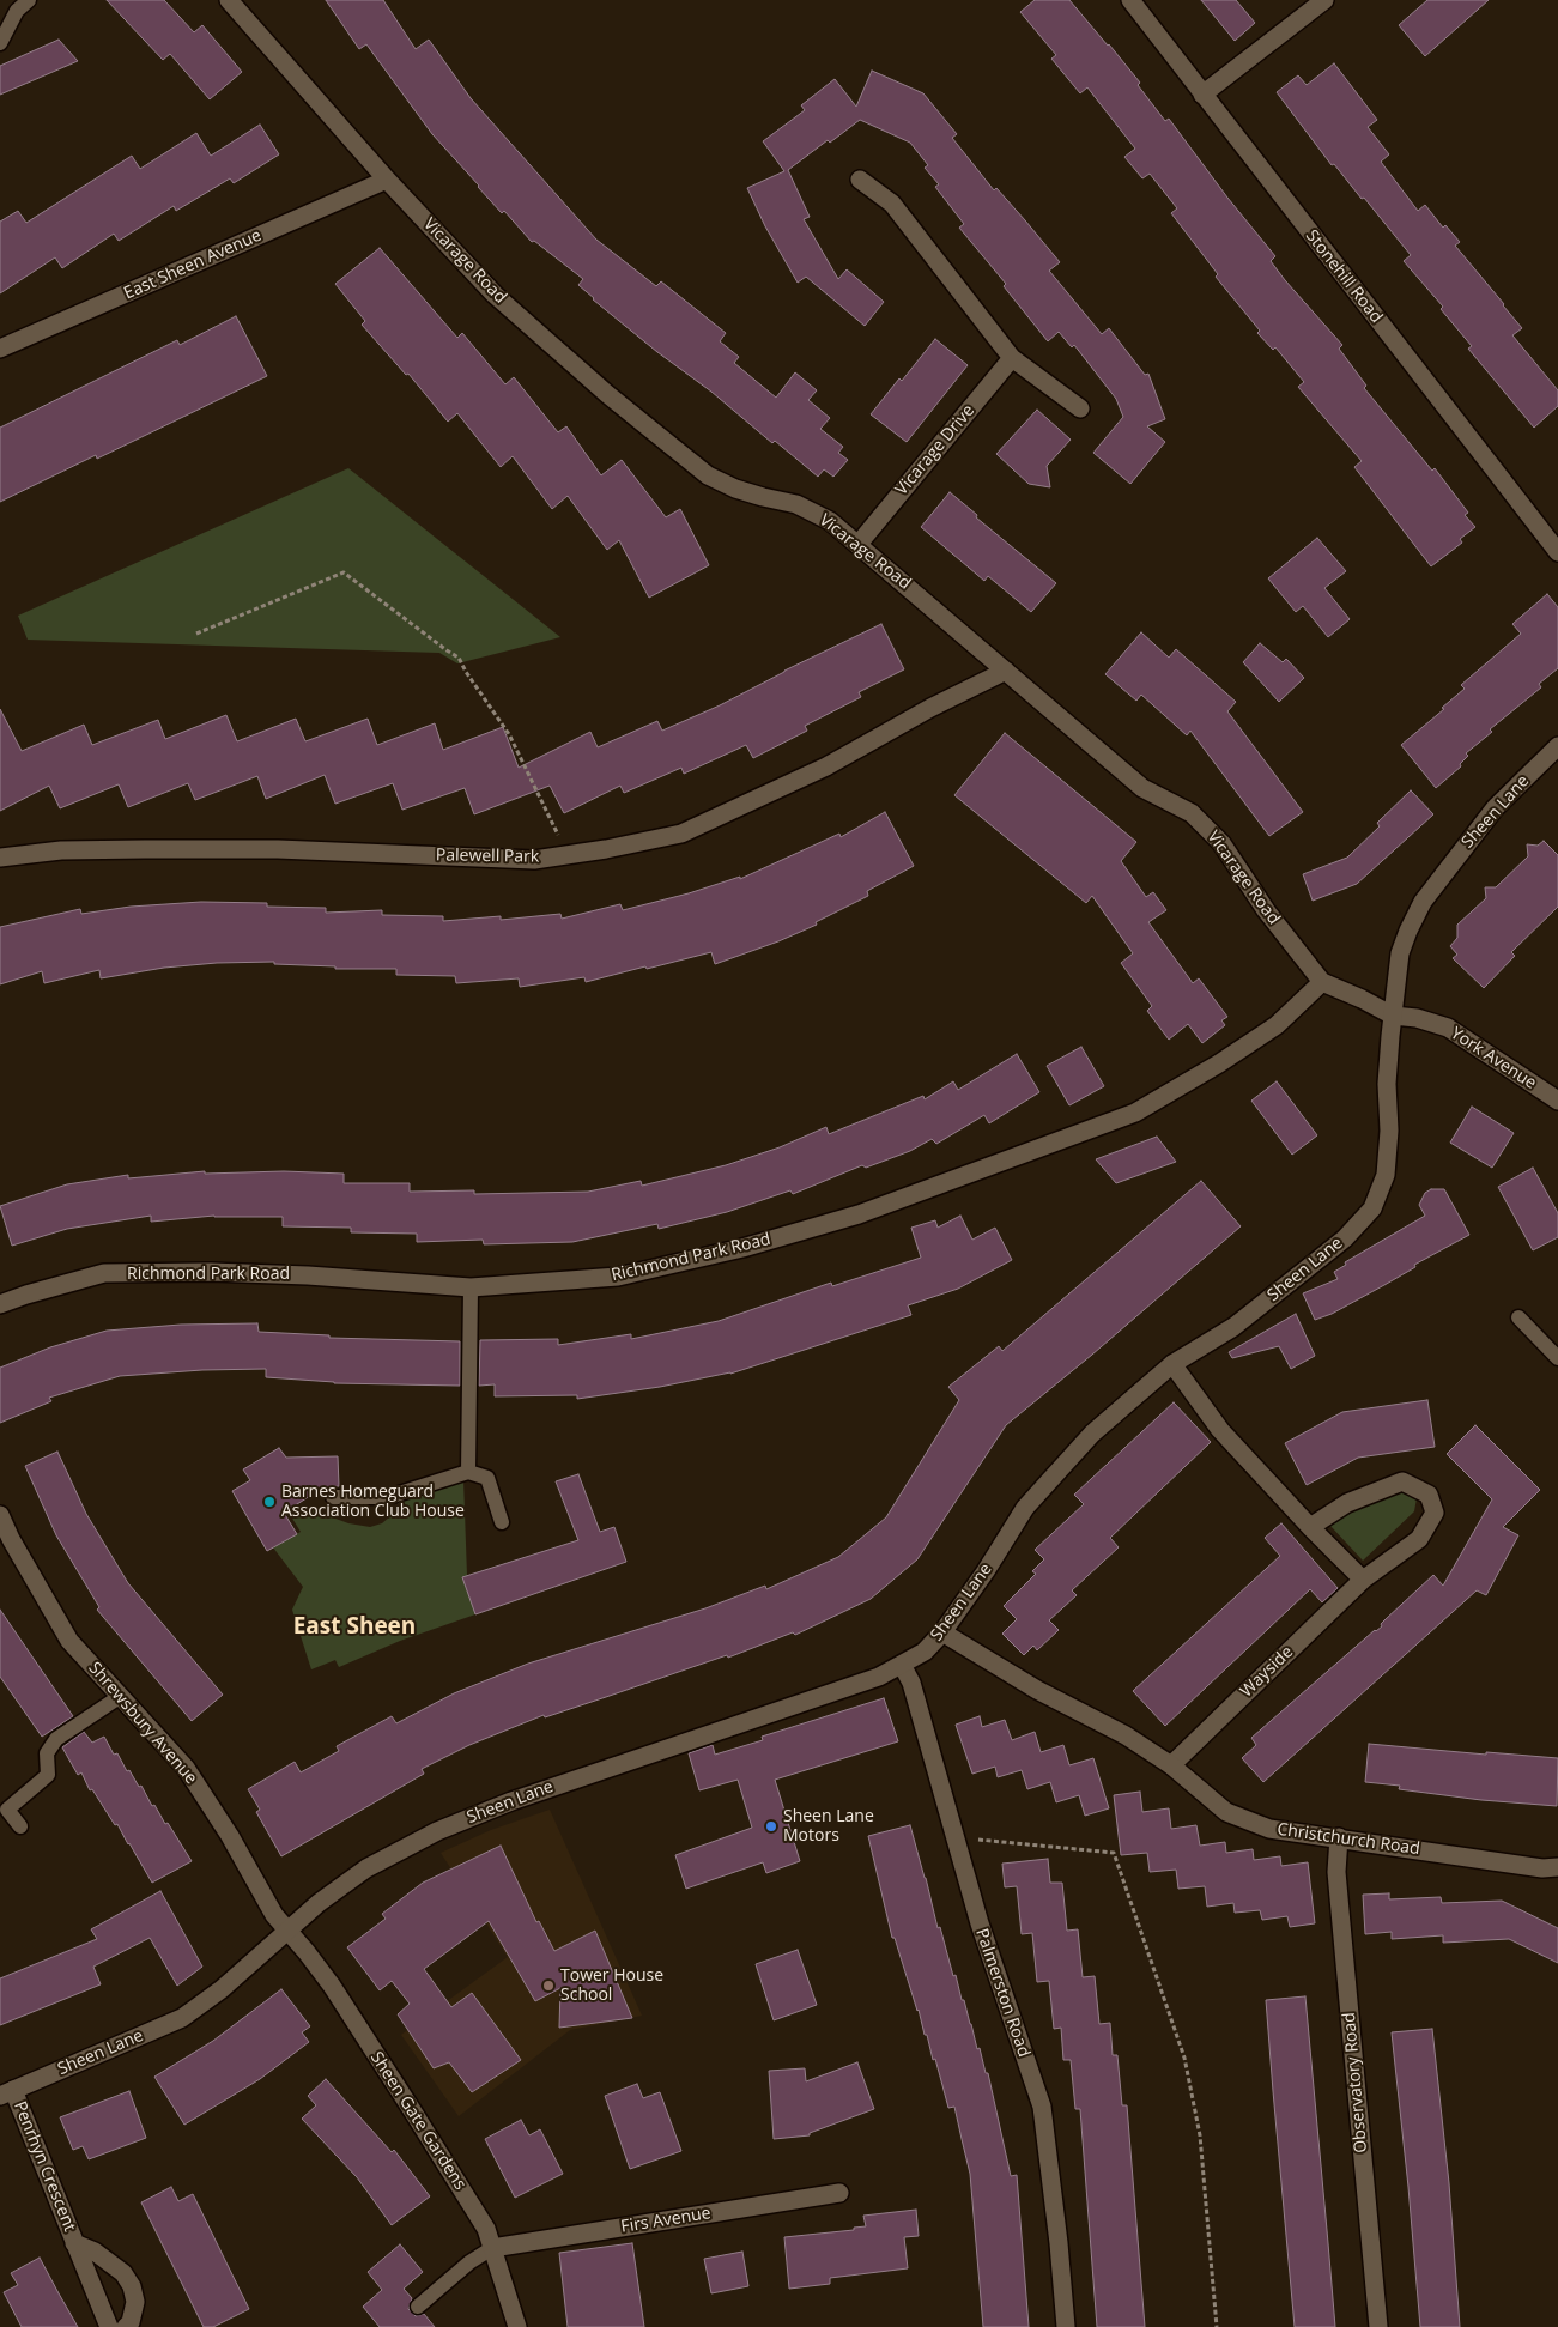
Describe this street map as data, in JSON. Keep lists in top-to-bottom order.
{
  "streets": {
    "street": [
      "Vicarage Road",
      "East Sheen Avenue",
      "Stonehill Road",
      "Vicarage Drive",
      "Sheen Lane",
      "Palewell Park",
      "York Avenue",
      "Richmond Park Road",
      "Wayside",
      "Shrewsbury Avenue",
      "Christchurch Road",
      "Palmerston Road",
      "Observatory Road",
      "Sheen Gate Gardens",
      "Penrhyn Crescent",
      "Firs Avenue"
    ]
  },
  "crossings": [
    ["Vicarage Road", "East Sheen Avenue"],
    ["Vicarage Road", "Vicarage Drive"],
    ["Vicarage Road", "Sheen Lane"],
    ["Vicarage Road", "Palewell Park"],
    ["Vicarage Road", "York Avenue"],
    ["Vicarage Road", "Richmond Park Road"],
    ["Sheen Lane", "York Avenue"],
    ["Sheen Lane", "Shrewsbury Avenue"],
    ["Sheen Lane", "Christchurch Road"],
    ["Sheen Lane", "Palmerston Road"],
    ["Sheen Lane", "Sheen Gate Gardens"],
    ["Sheen Lane", "Penrhyn Crescent"],
    ["Wayside", "Christchurch Road"],
    ["Shrewsbury Avenue", "Sheen Gate Gardens"],
    ["Christchurch Road", "Observatory Road"],
    ["Sheen Gate Gardens", "Firs Avenue"]
  ],
  "districts": ["East Sheen"],
  "places": ["Barnes Homeguard Association Club House", "Sheen Lane Motors", "Tower House School"]
}
